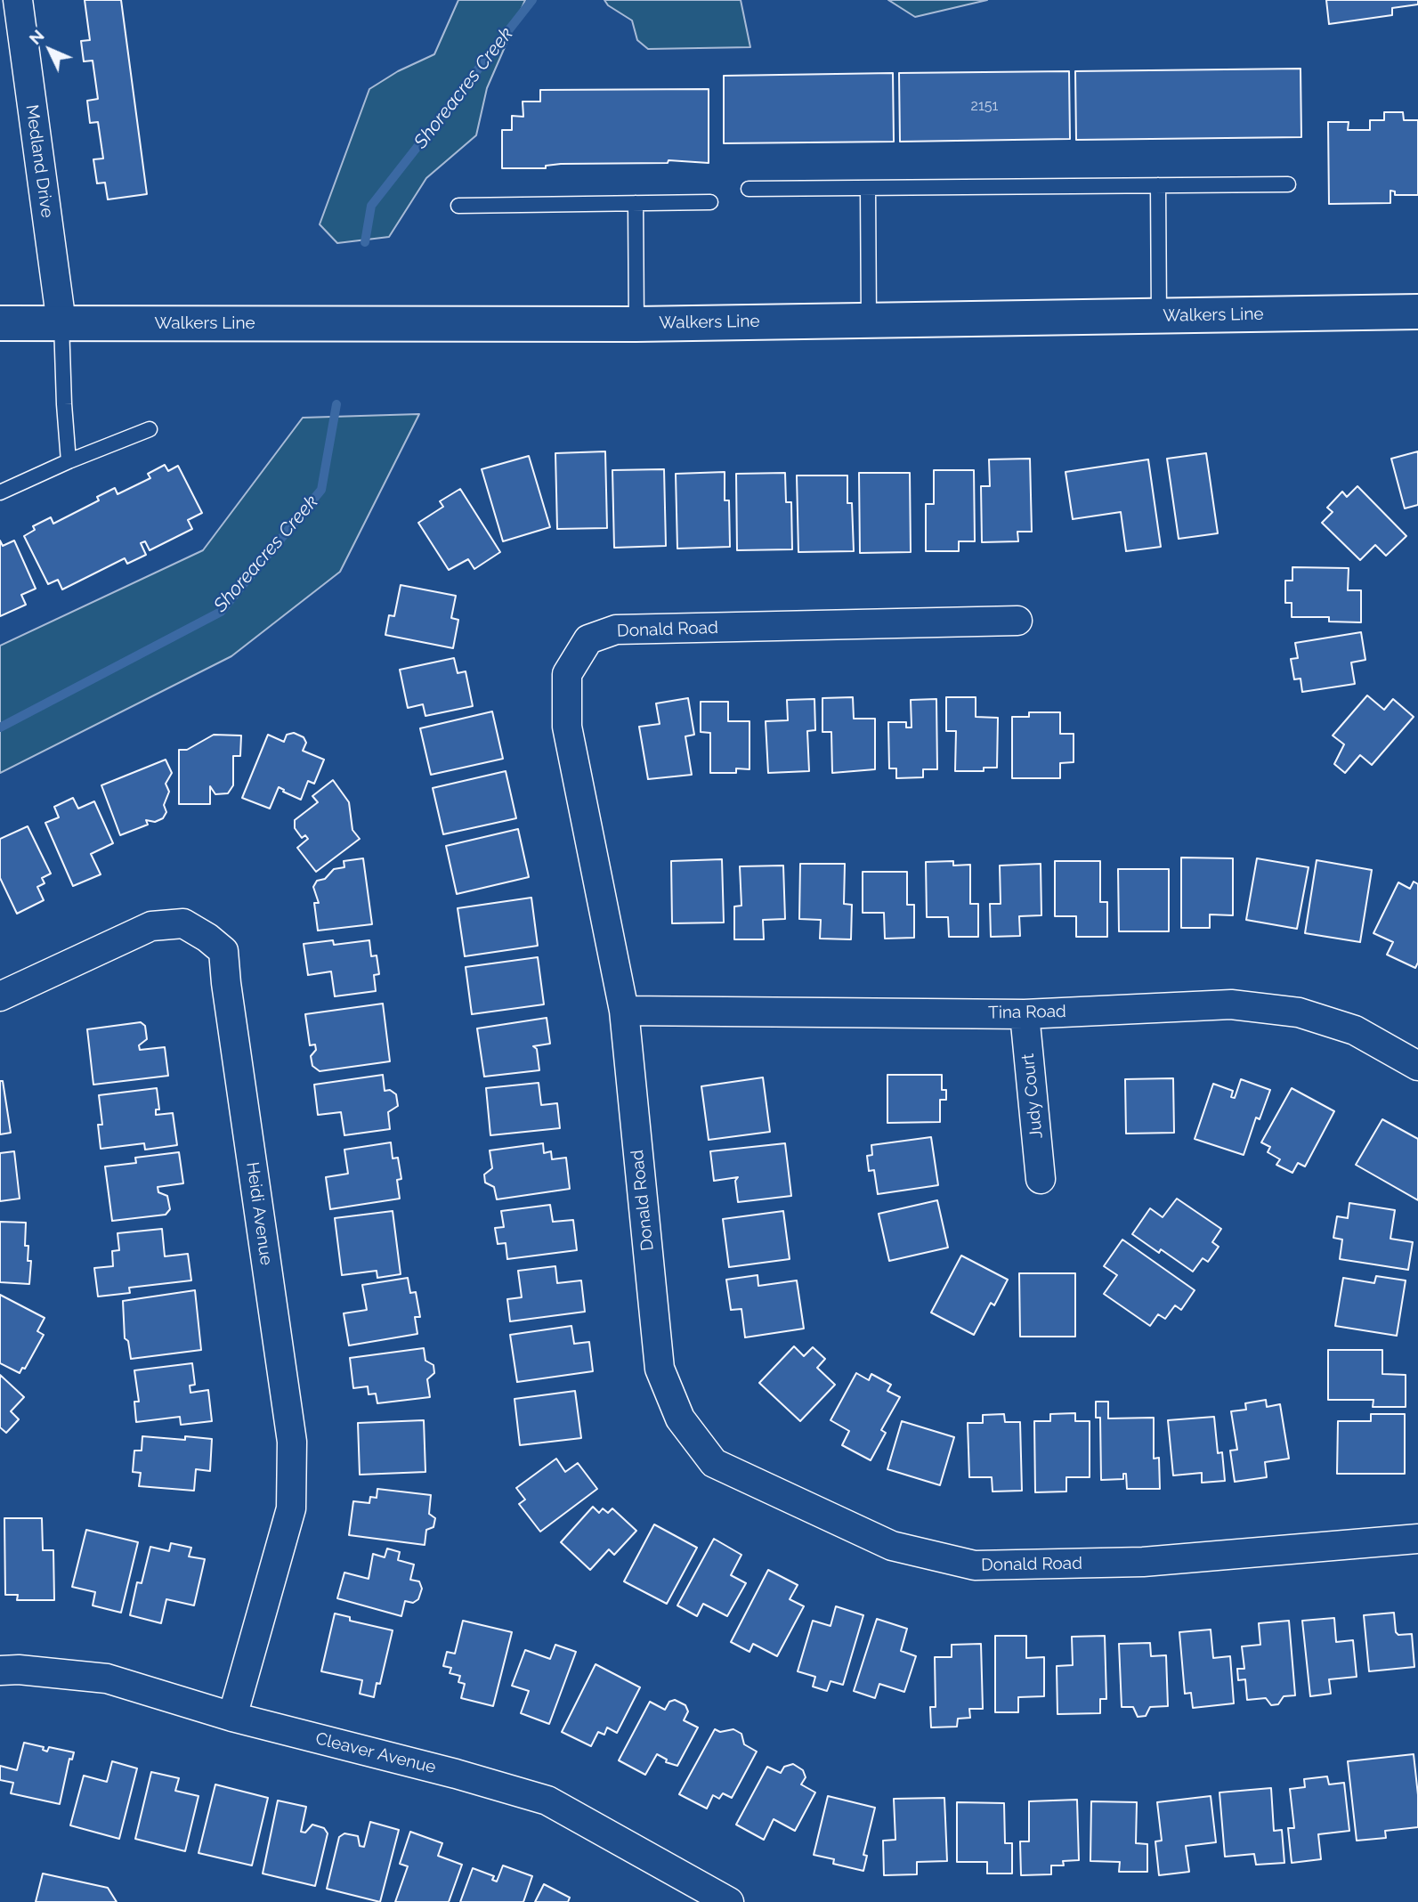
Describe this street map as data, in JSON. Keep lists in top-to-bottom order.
{
  "streets": {
    "main road": ["Walkers Line"],
    "street": [
      "Medland Drive",
      "Donald Road",
      "Tina Road",
      "Judy Court",
      "Heidi Avenue",
      "Cleaver Avenue"
    ]
  },
  "crossings": [
    ["Medland Drive", "Walkers Line"],
    ["Donald Road", "Tina Road"],
    ["Tina Road", "Judy Court"],
    ["Heidi Avenue", "Cleaver Avenue"]
  ],
  "water": ["Shoreacres Creek"],
  "house_numbers": ["2151"],
  "north": "top left"
}
